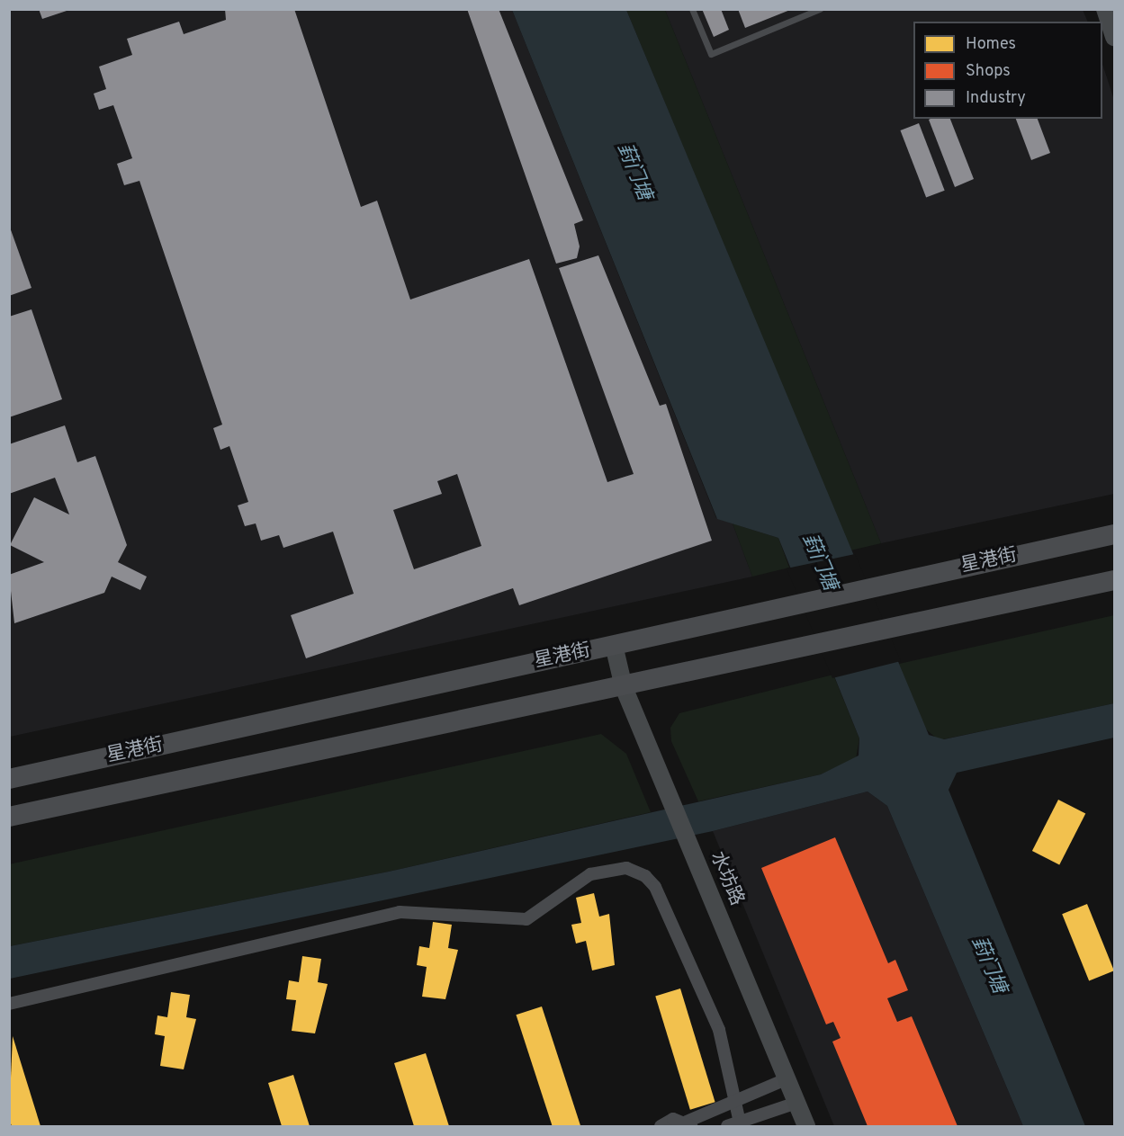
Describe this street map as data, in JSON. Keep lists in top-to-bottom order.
{
  "streets": {
    "main road": ["星港街"],
    "street": ["水坊路"]
  },
  "crossings": [
    ["星港街", "水坊路"]
  ],
  "water": ["葑门塘"],
  "legend": ["Homes", "Shops", "Industry"]
}
